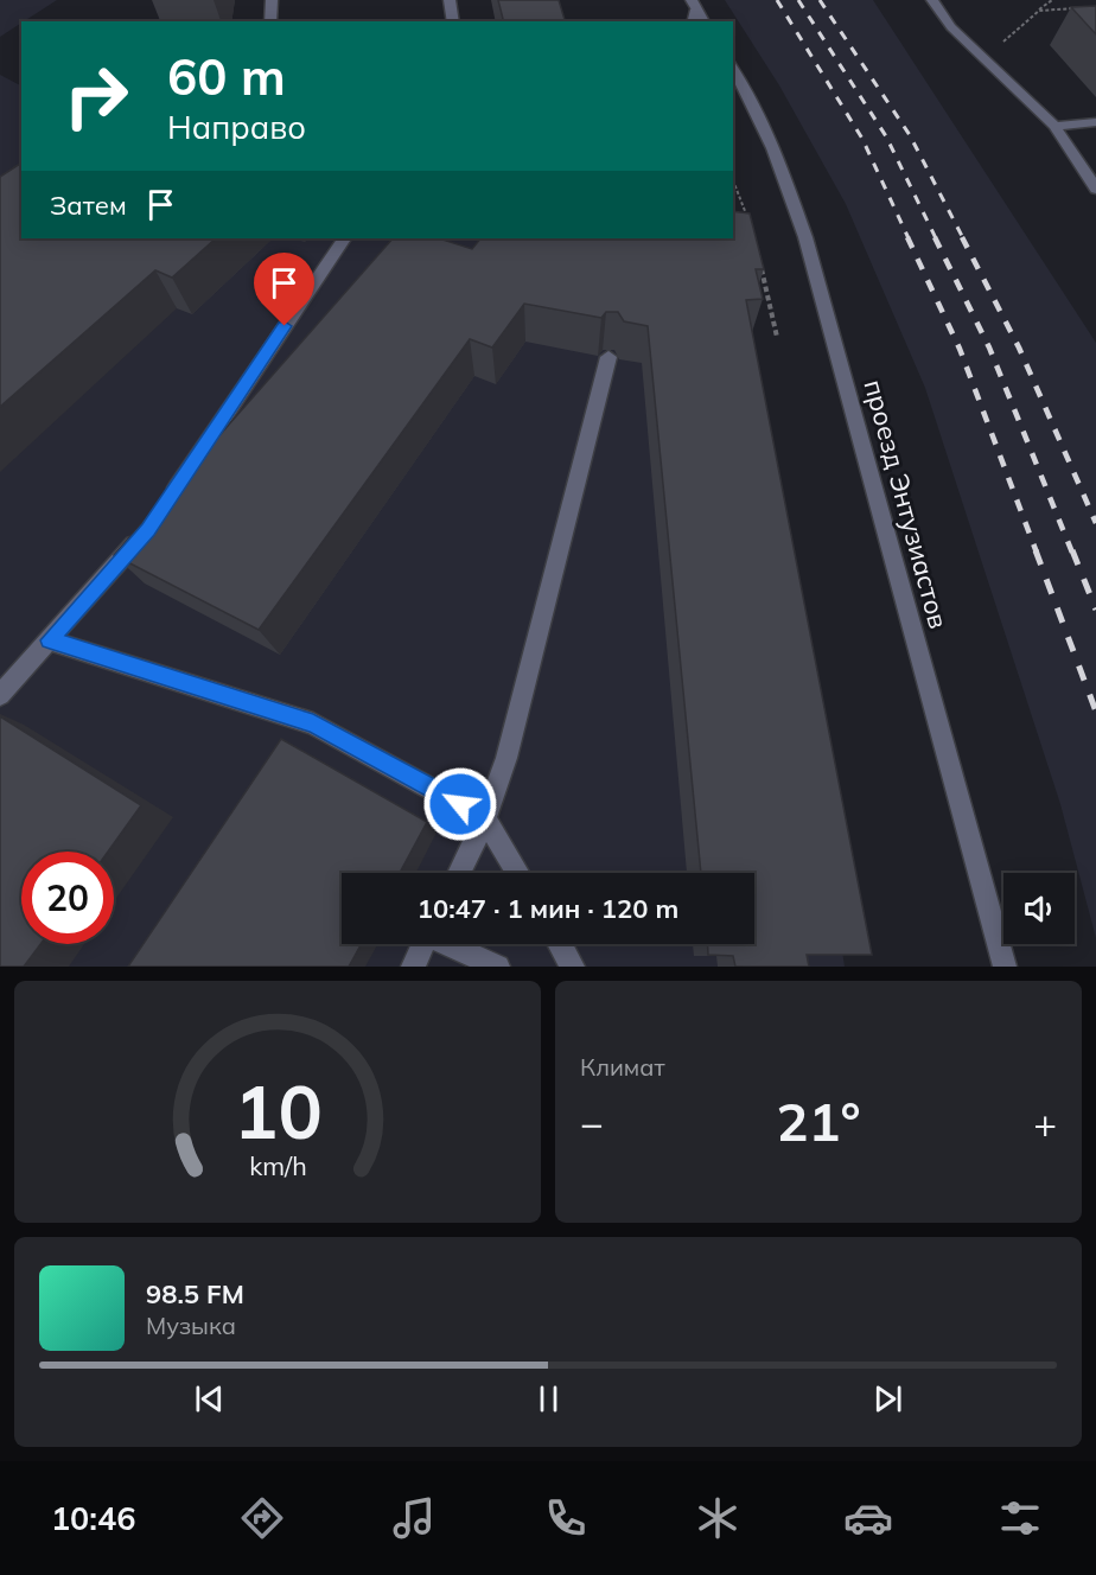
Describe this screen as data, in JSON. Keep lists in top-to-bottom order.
{
  "streets": {
    "street": ["проезд Энтузиастов"]
  },
  "page": {
    "turn": ["60 m", "Направо"],
    "then": "Затем",
    "limit": "20",
    "trip": "10:47 · 1 мин · 120 m",
    "tile": "Климат",
    "heat": ["−", "21°", "+"],
    "song": ["98.5 FM", "Музыка"],
    "tabs": "10:46",
    "gauge": ["10", "km/h"]
  }
}
